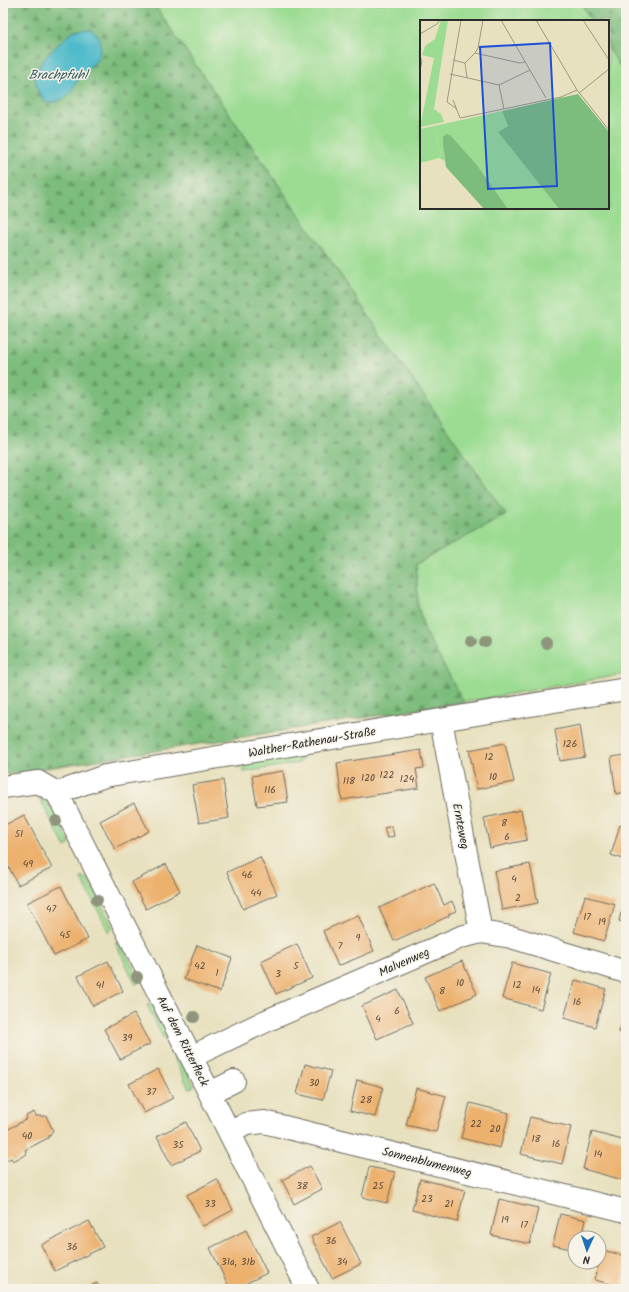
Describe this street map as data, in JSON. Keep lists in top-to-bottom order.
{
  "streets": {
    "street": [
      "Walther-Rathenau-Straße",
      "Ernteweg",
      "Malvenweg",
      "Auf dem Ritterfleck",
      "Sonnenblumenweg"
    ]
  },
  "crossings": [
    ["Walther-Rathenau-Straße", "Ernteweg"],
    ["Walther-Rathenau-Straße", "Auf dem Ritterfleck"],
    ["Ernteweg", "Malvenweg"],
    ["Malvenweg", "Auf dem Ritterfleck"],
    ["Auf dem Ritterfleck", "Sonnenblumenweg"]
  ],
  "water": ["Brachpfuhl"],
  "house_numbers": [
    "126",
    "12",
    "122",
    "10",
    "120",
    "124",
    "118",
    "116",
    "8",
    "51",
    "6",
    "49",
    "46",
    "4",
    "44",
    "2",
    "47",
    "17",
    "19",
    "45",
    "9",
    "7",
    "42",
    "5",
    "1",
    "3",
    "10",
    "41",
    "12",
    "14",
    "8",
    "16",
    "6",
    "4",
    "39",
    "30",
    "37",
    "28",
    "22",
    "20",
    "40",
    "18",
    "16",
    "35",
    "14",
    "38",
    "25",
    "23",
    "33",
    "21",
    "19",
    "17",
    "36",
    "36",
    "31a, 31b",
    "34"
  ],
  "north": "bottom"
}
